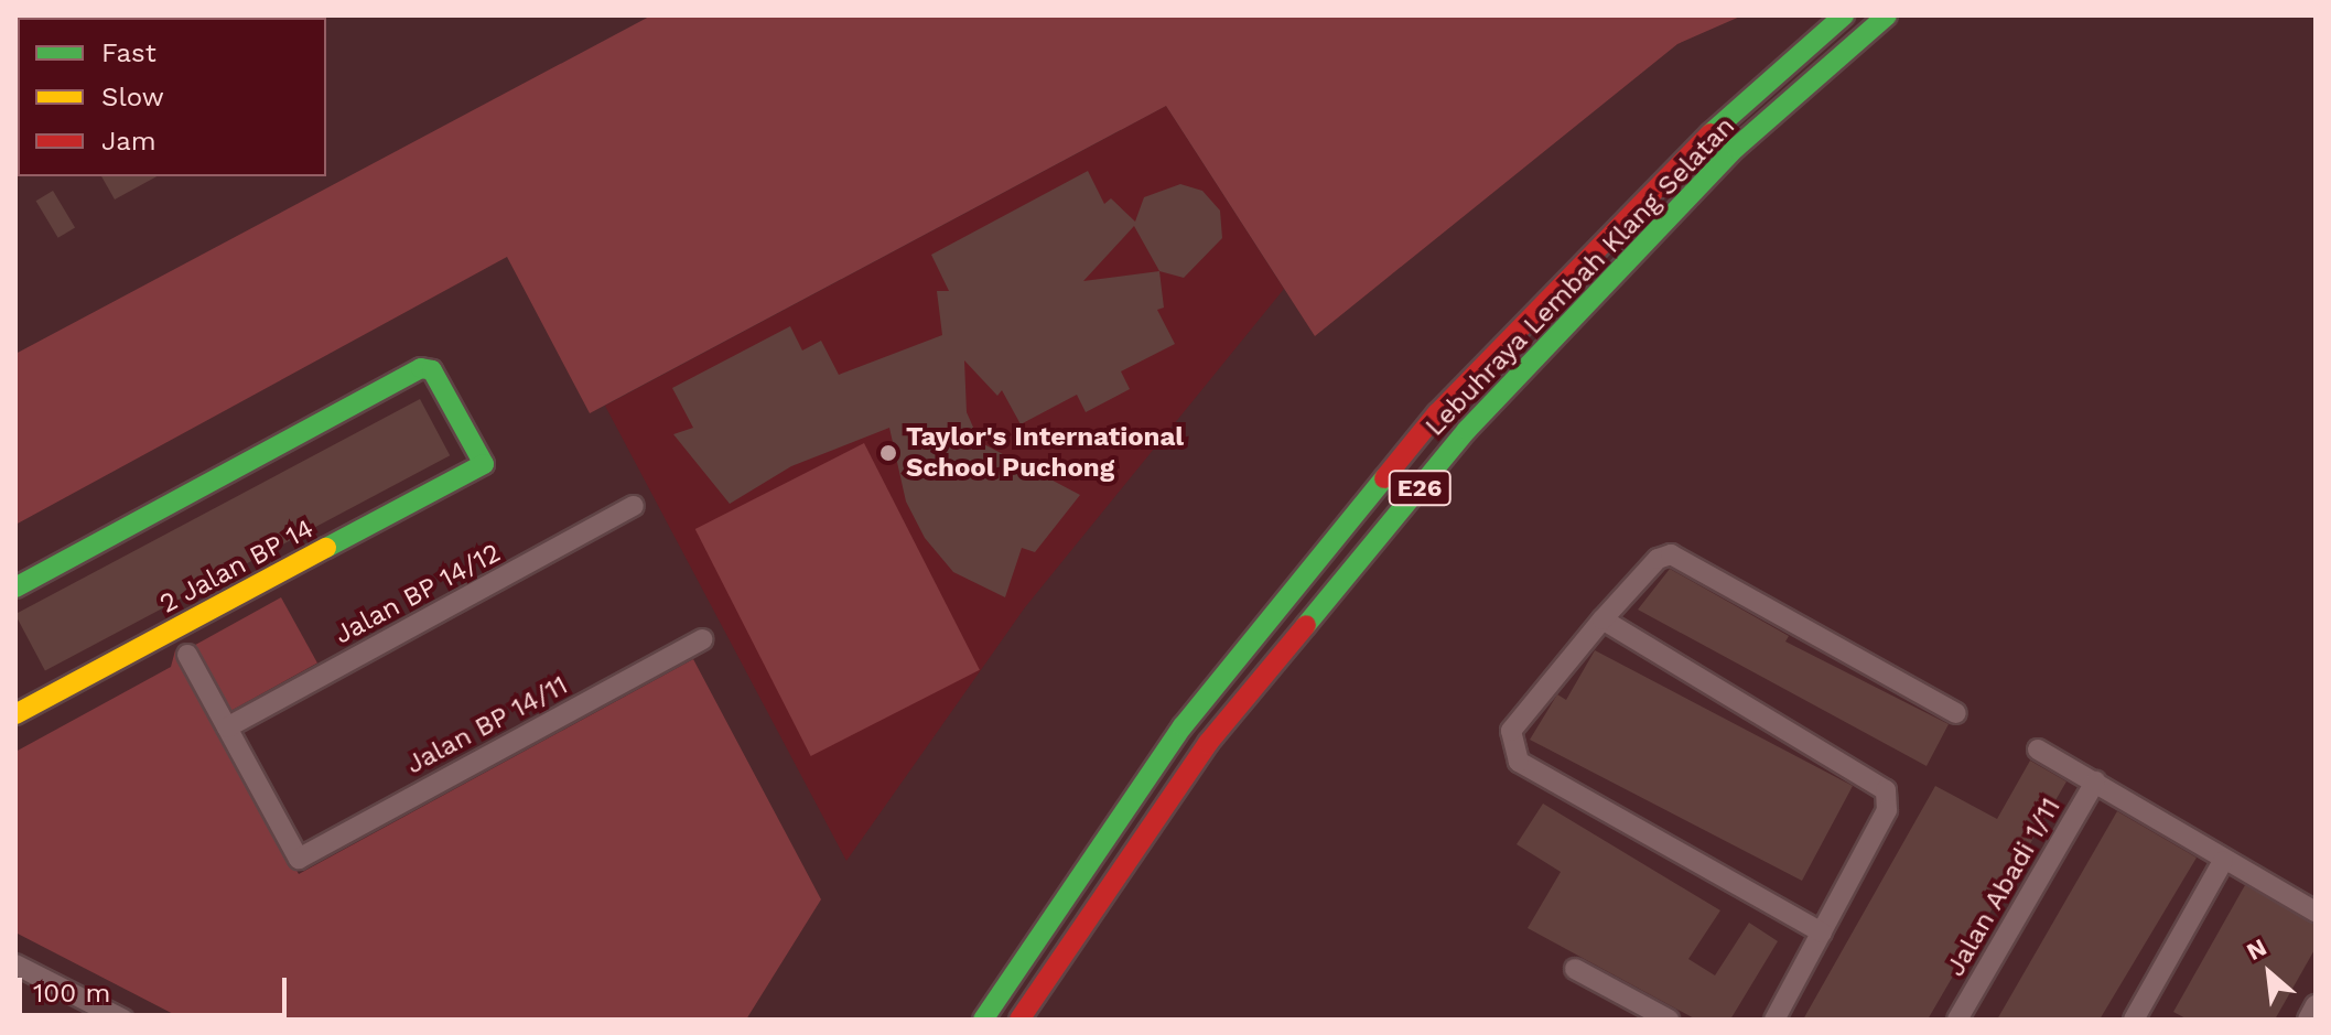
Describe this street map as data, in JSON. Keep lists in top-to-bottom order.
{
  "streets": {
    "main road": ["Lebuhraya Lembah Klang Selatan", "E26", "2 Jalan BP 14"],
    "street": ["Jalan BP 14/12", "Jalan BP 14/11", "Jalan Abadi 1/11"]
  },
  "crossings": [
    ["Jalan BP 14/12", "Jalan BP 14/11"]
  ],
  "places": ["Taylor's International School Puchong"],
  "legend": ["Fast", "Slow", "Jam"],
  "scale_bar": "100 m",
  "north": "top left"
}
